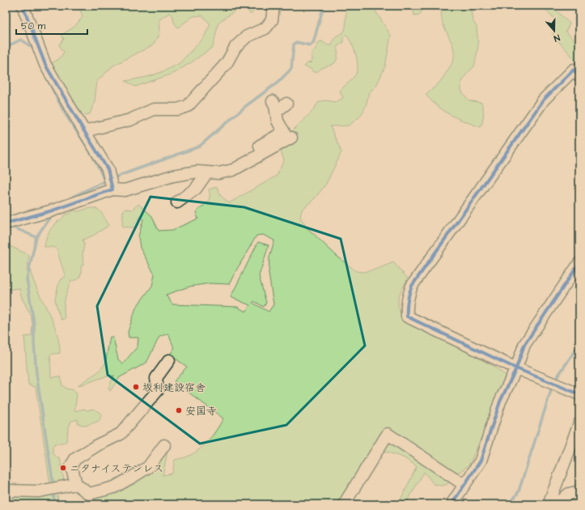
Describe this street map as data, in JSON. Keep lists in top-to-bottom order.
{
  "places": ["坂利建設宿舎", "安国寺", "ニタナイステンレス"],
  "scale_bar": "50 m",
  "north": "bottom"
}
